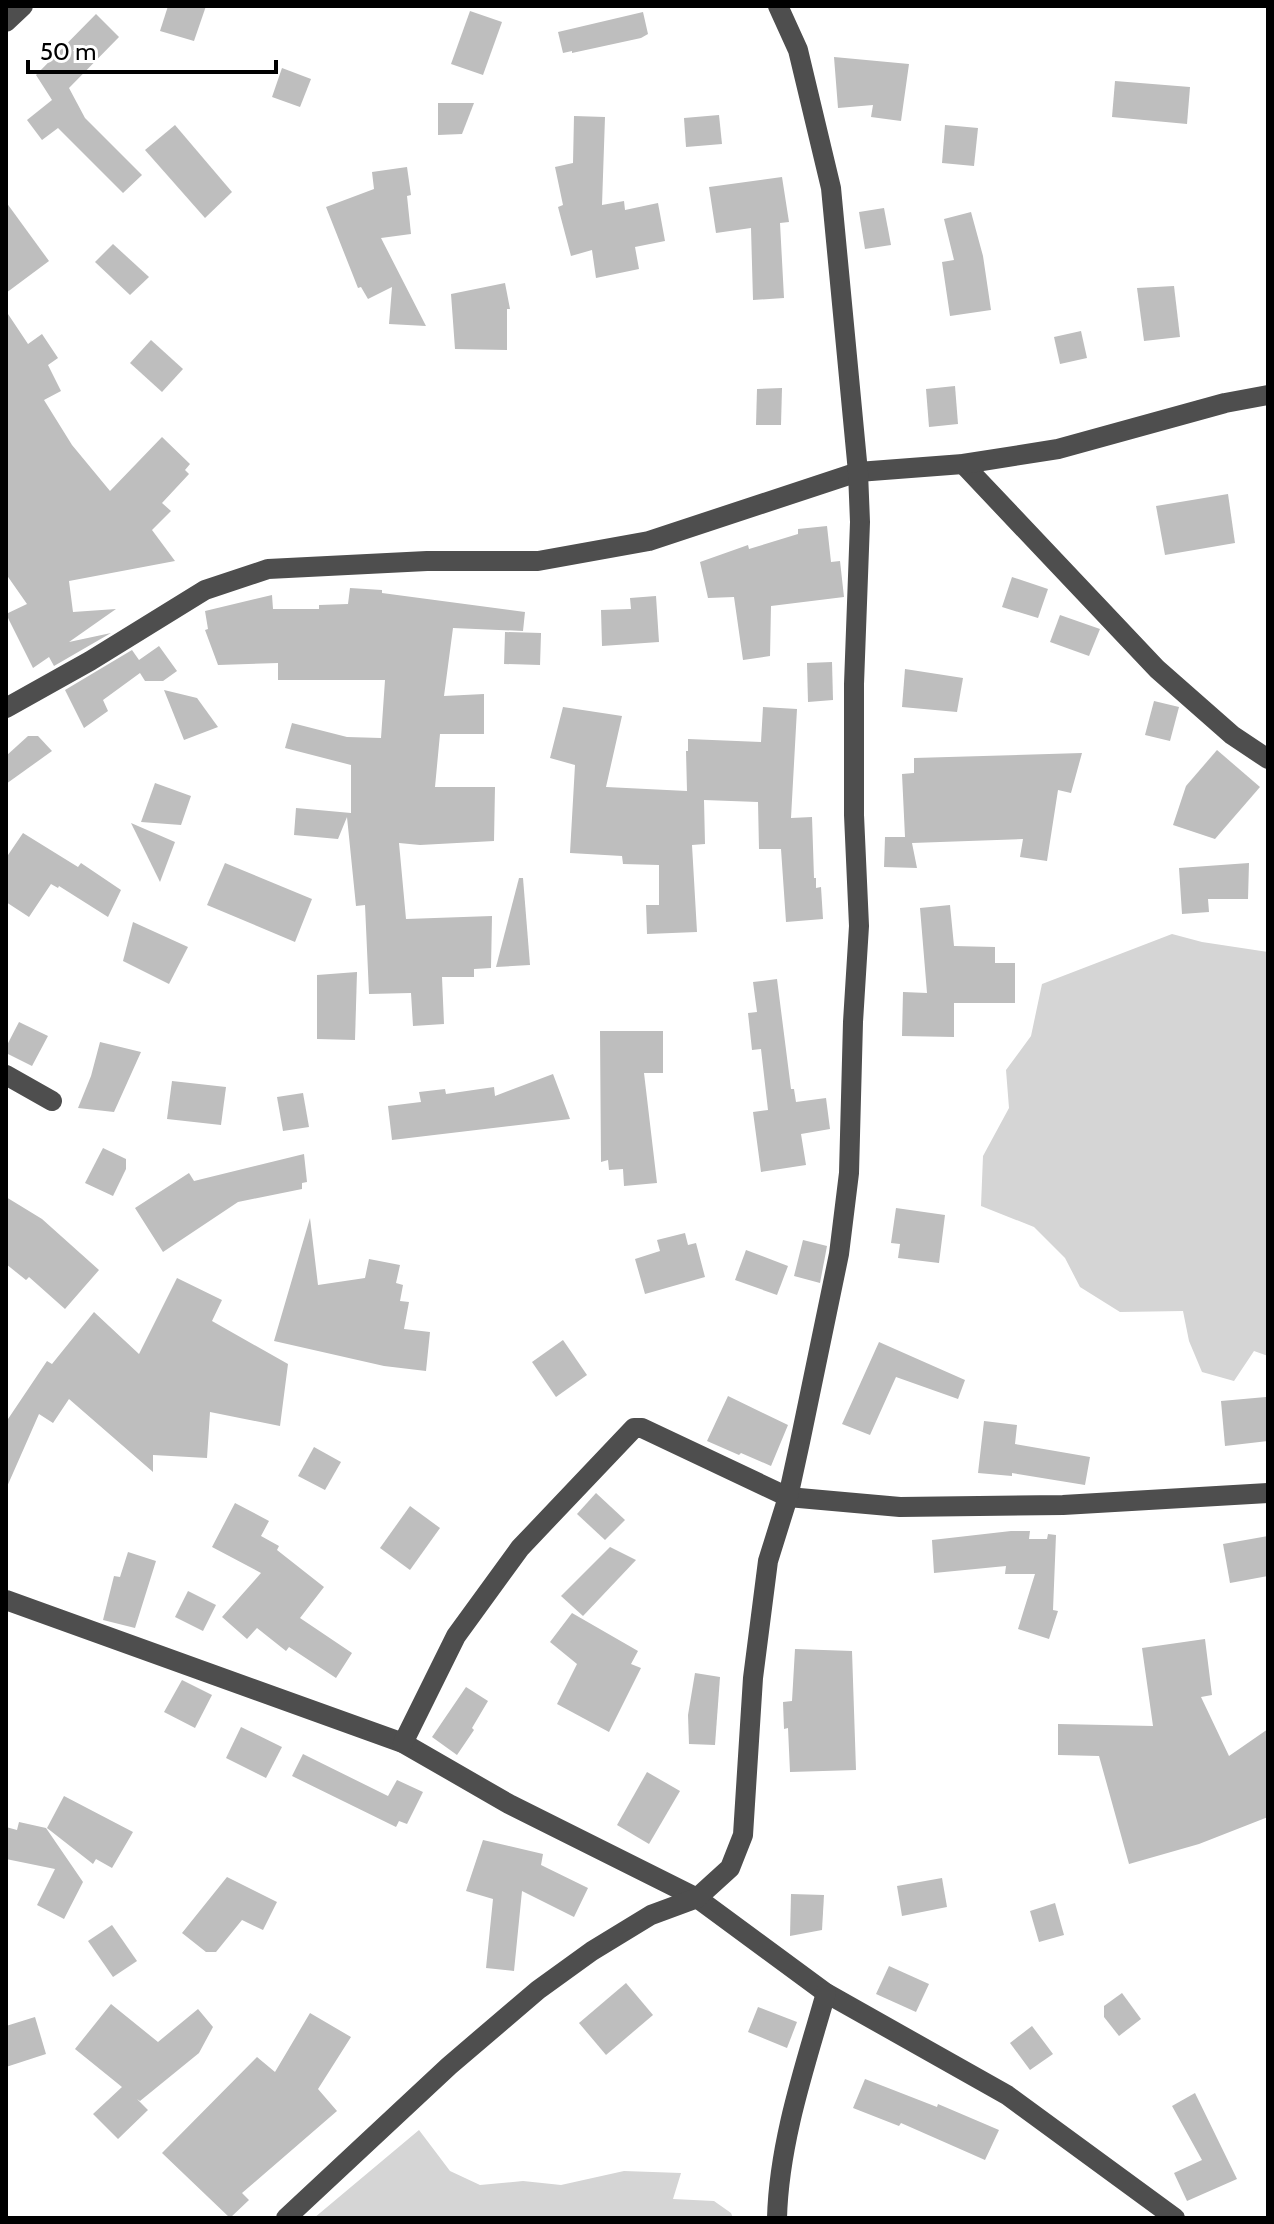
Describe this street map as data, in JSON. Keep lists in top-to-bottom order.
{
  "scale_bar": "50 m"
}
